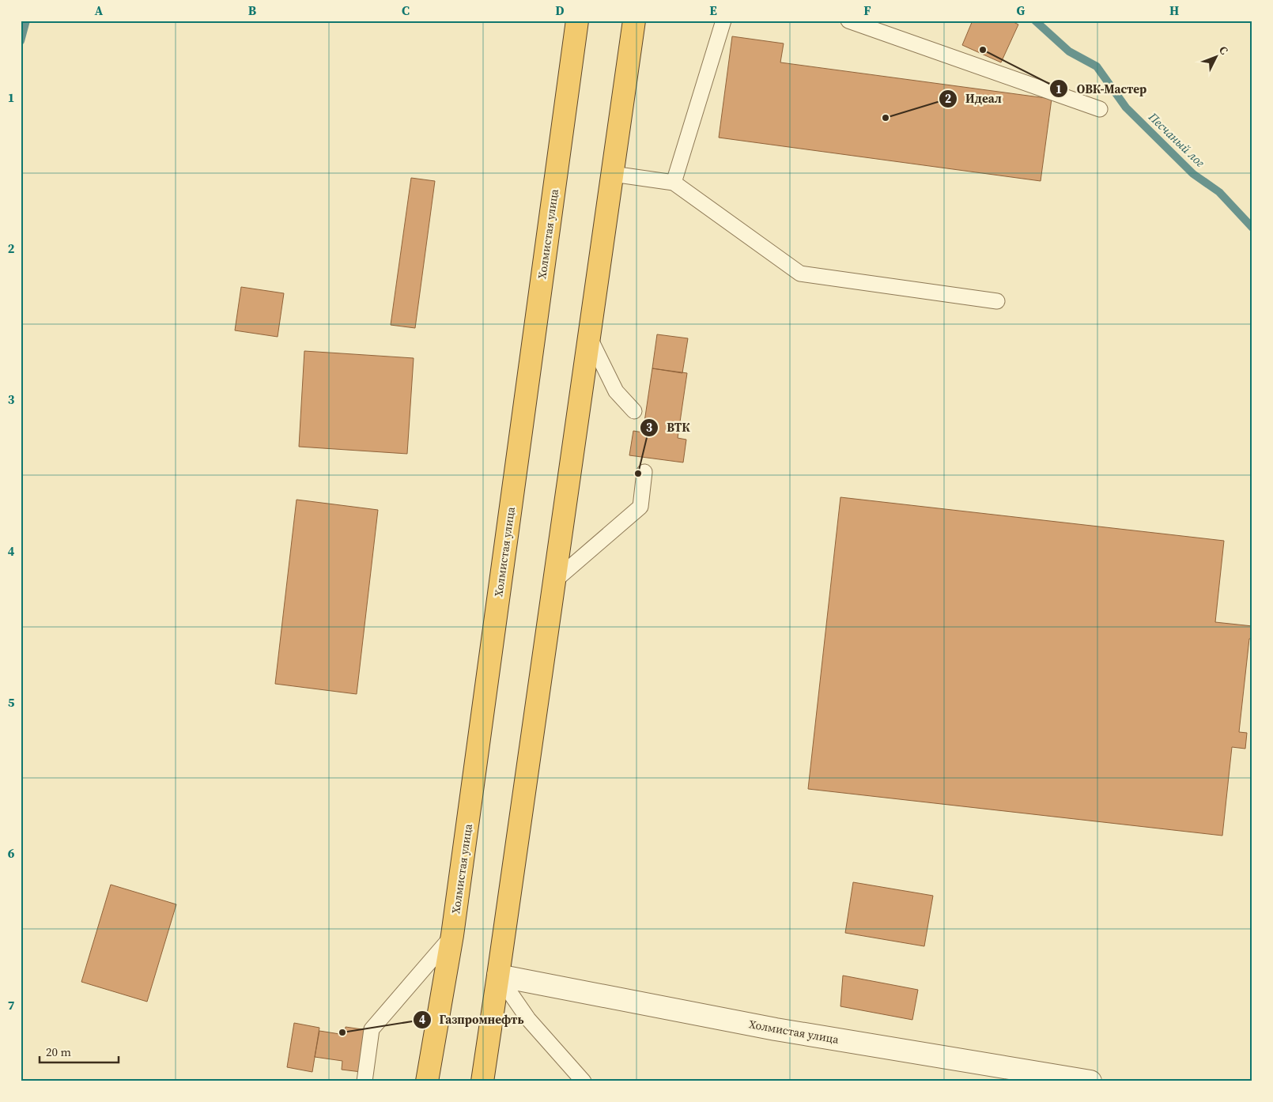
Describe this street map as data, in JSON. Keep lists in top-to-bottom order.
{
  "streets": {
    "highway": ["Холмистая улица"]
  },
  "water": ["Песчаный лог"],
  "places": [
    "ОВК-Мастер",
    "Идеал",
    "ВТК",
    "Газпромнефть"
  ],
  "scale_bar": "20 m",
  "north": "top right",
  "grid": {
    "columns": [
      "A",
      "B",
      "C",
      "D",
      "E",
      "F",
      "G",
      "H"
    ],
    "rows": [
      "1",
      "2",
      "3",
      "4",
      "5",
      "6",
      "7"
    ]
  }
}
